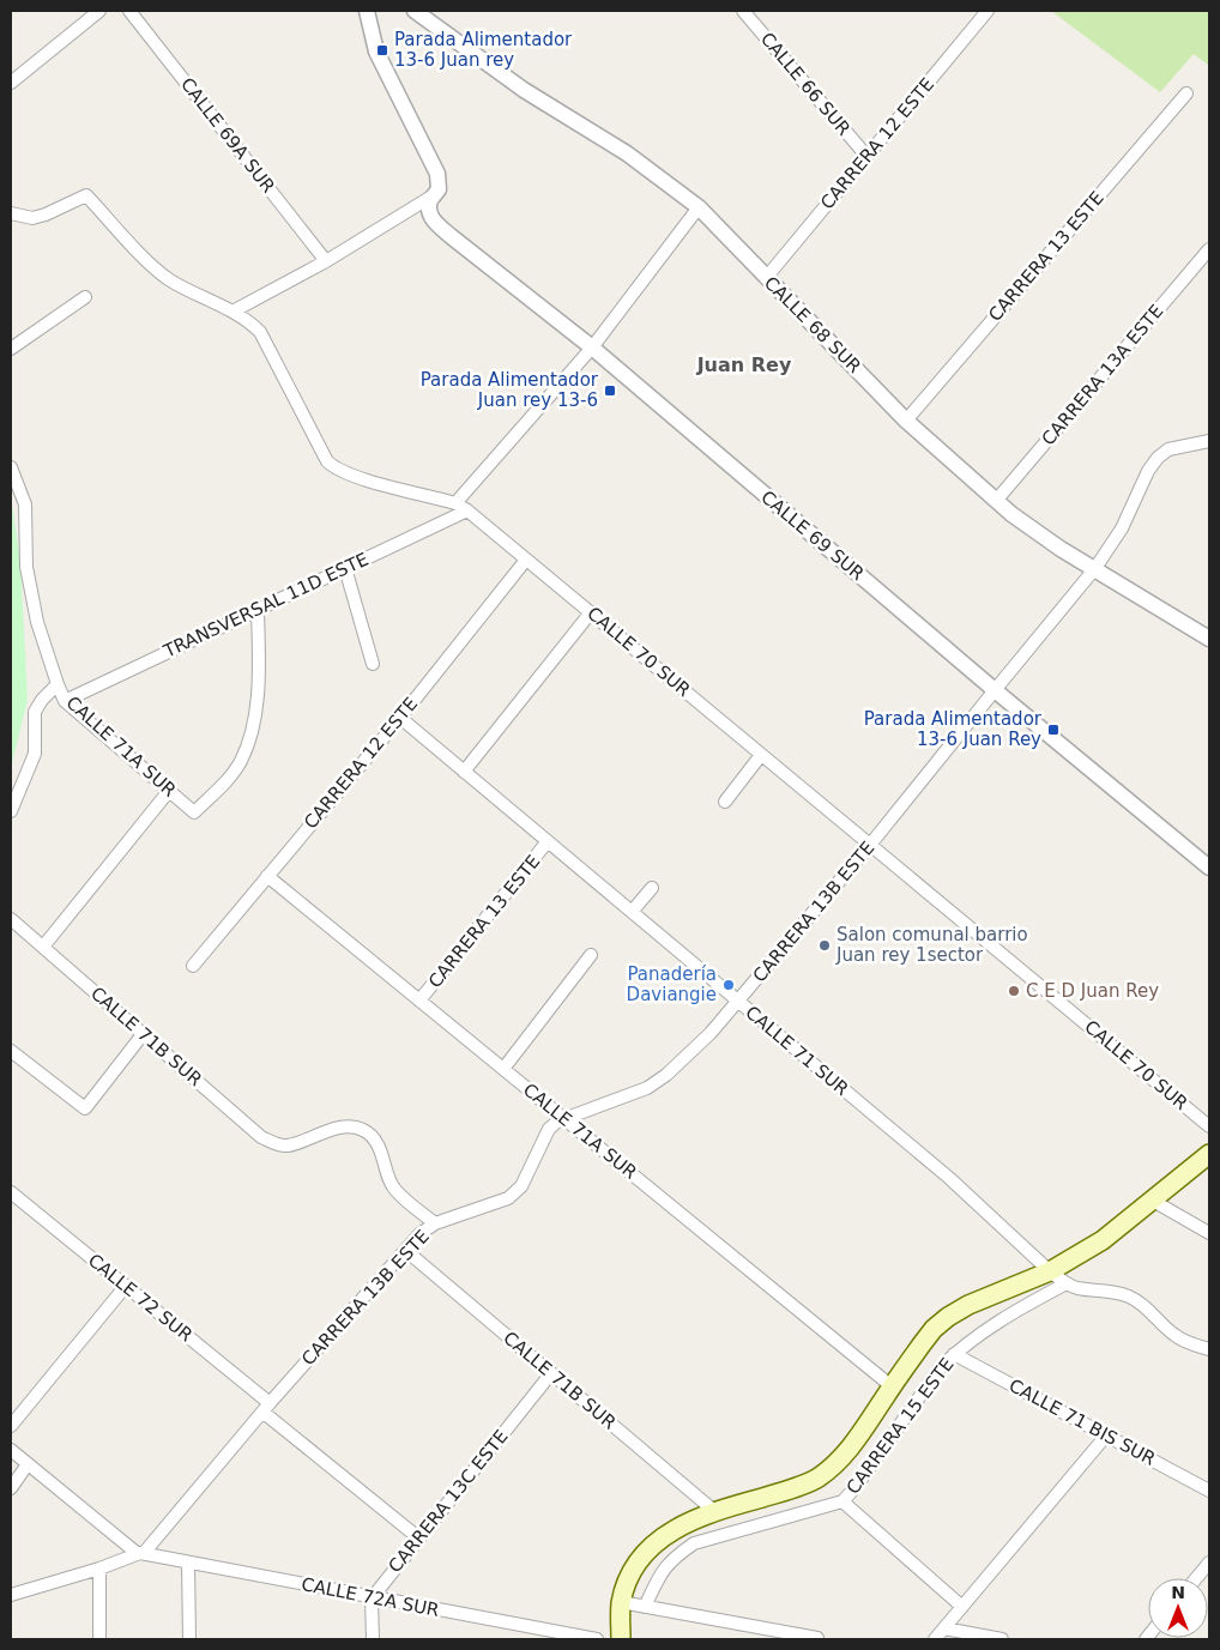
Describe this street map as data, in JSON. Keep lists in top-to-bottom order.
{
  "streets": {
    "street": [
      "CALLE 66 SUR",
      "CALLE 69A SUR",
      "CARRERA 12 ESTE",
      "CARRERA 13 ESTE",
      "CALLE 68 SUR",
      "CARRERA 13A ESTE",
      "CALLE 69 SUR",
      "TRANSVERSAL 11D ESTE",
      "CALLE 70 SUR",
      "CALLE 71A SUR",
      "CARRERA 13B ESTE",
      "CALLE 71B SUR",
      "CALLE 71 SUR",
      "CALLE 72 SUR",
      "CALLE 71 BIS SUR",
      "CARRERA 15 ESTE",
      "CARRERA 13C ESTE",
      "CALLE 72A SUR"
    ]
  },
  "crossings": [
    ["CALLE 66 SUR", "CARRERA 12 ESTE"],
    ["CARRERA 12 ESTE", "CALLE 68 SUR"],
    ["CARRERA 12 ESTE", "CALLE 70 SUR"],
    ["CARRERA 12 ESTE", "CALLE 71A SUR"],
    ["CARRERA 12 ESTE", "CALLE 71 SUR"],
    ["CARRERA 13 ESTE", "CALLE 68 SUR"],
    ["CARRERA 13 ESTE", "CALLE 71A SUR"],
    ["CARRERA 13 ESTE", "CALLE 71 SUR"],
    ["CALLE 68 SUR", "CARRERA 13A ESTE"],
    ["CALLE 68 SUR", "CARRERA 13B ESTE"],
    ["CALLE 69 SUR", "CARRERA 13B ESTE"],
    ["TRANSVERSAL 11D ESTE", "CALLE 70 SUR"],
    ["TRANSVERSAL 11D ESTE", "CALLE 71A SUR"],
    ["CALLE 70 SUR", "CARRERA 13B ESTE"],
    ["CALLE 71A SUR", "CARRERA 13B ESTE"],
    ["CARRERA 13B ESTE", "CALLE 71B SUR"],
    ["CARRERA 13B ESTE", "CALLE 71 SUR"],
    ["CARRERA 13B ESTE", "CALLE 72 SUR"],
    ["CARRERA 13B ESTE", "CALLE 72A SUR"],
    ["CALLE 71B SUR", "CARRERA 13C ESTE"],
    ["CALLE 71 SUR", "CARRERA 15 ESTE"],
    ["CALLE 72 SUR", "CARRERA 13C ESTE"],
    ["CALLE 71 BIS SUR", "CARRERA 15 ESTE"],
    ["CARRERA 13C ESTE", "CALLE 72A SUR"]
  ],
  "districts": ["Juan Rey"],
  "places": {
    "transit": ["Parada Alimentador 13-6 Juan rey", "Parada Alimentador Juan rey 13-6", "Parada Alimentador 13-6 Juan Rey"],
    "other": ["Salon comunal barrio Juan rey 1sector", "Panadería Daviangie", "C E D Juan Rey"]
  },
  "north": "top"
}
